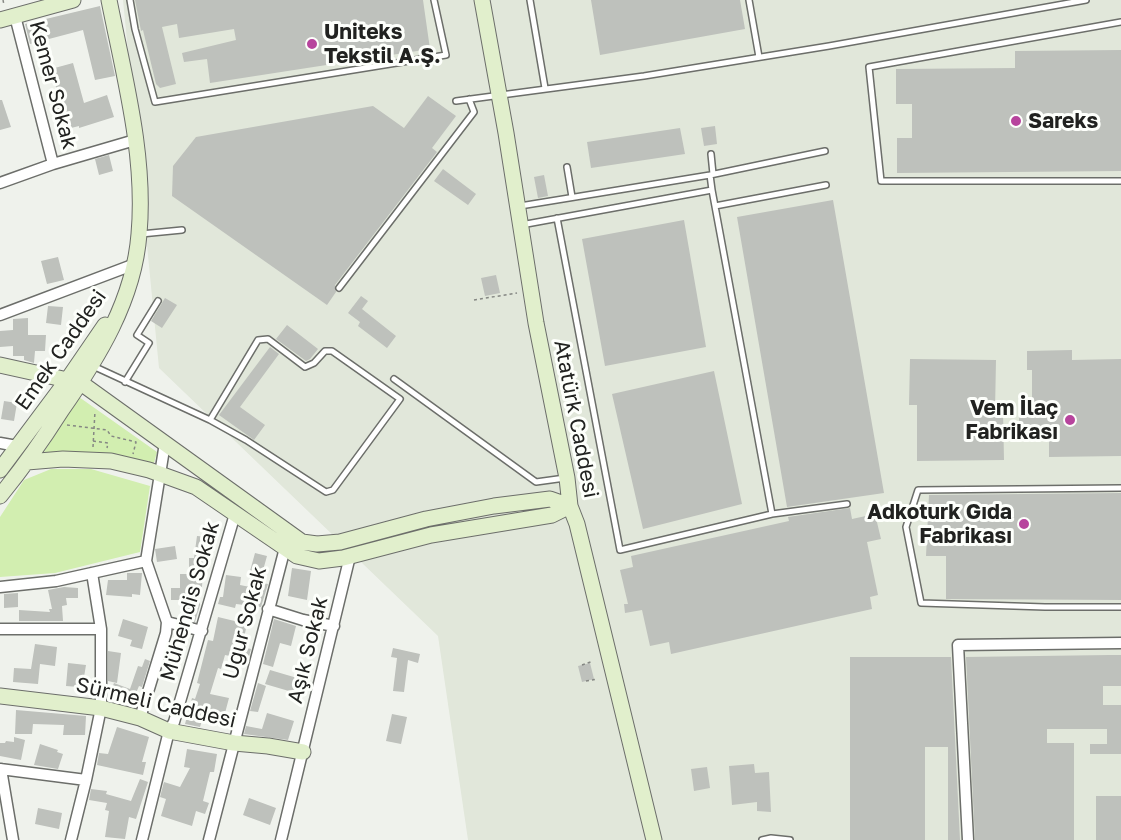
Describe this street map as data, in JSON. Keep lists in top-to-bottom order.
{
  "streets": {
    "street": [
      "Kemer Sokak",
      "Emek Caddesi",
      "Atatürk Caddesi",
      "Mühendis Sokak",
      "Uğur Sokak",
      "Aşık Sokak",
      "Sürmeli Caddesi"
    ]
  },
  "crossings": [
    ["Mühendis Sokak", "Sürmeli Caddesi"],
    ["Uğur Sokak", "Sürmeli Caddesi"],
    ["Aşık Sokak", "Sürmeli Caddesi"]
  ],
  "places": [
    "Uniteks Tekstil A.Ş.",
    "Sareks",
    "Vem İlaç Fabrikası",
    "Adkoturk Gıda Fabrikası"
  ]
}
